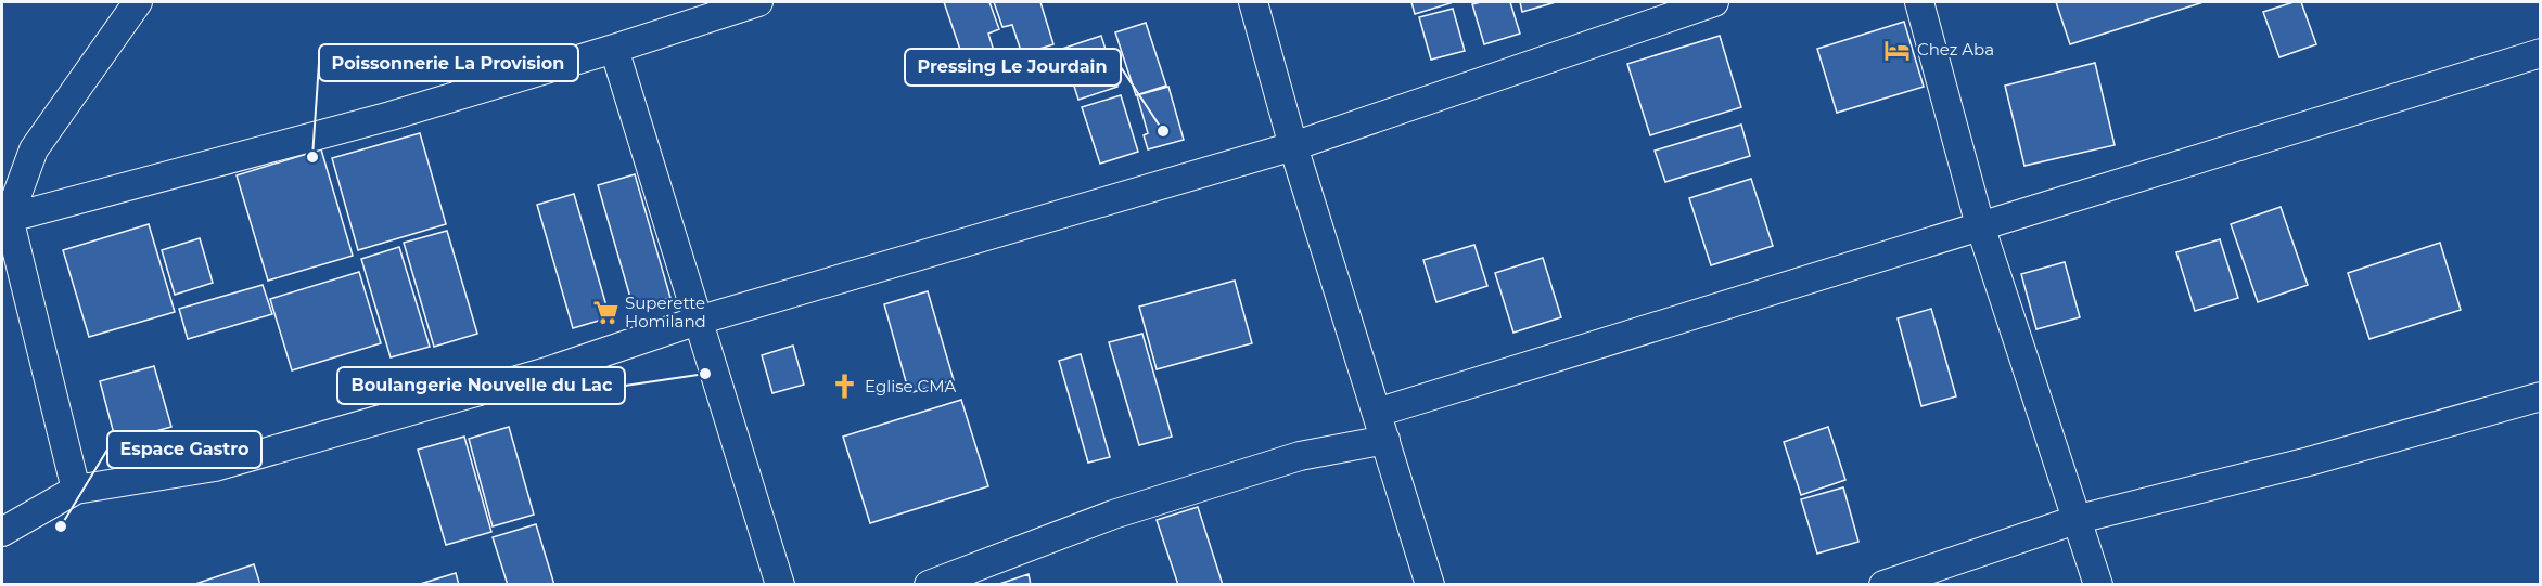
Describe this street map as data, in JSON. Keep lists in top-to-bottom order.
{
  "places": {
    "hotel": ["Chez Aba"],
    "other": [
      "Pressing Le Jourdain",
      "Poissonnerie La Provision",
      "Boulangerie Nouvelle du Lac",
      "Espace Gastro"
    ],
    "supermarket": ["Superette Homiland"],
    "church": ["Eglise CMA"]
  }
}
